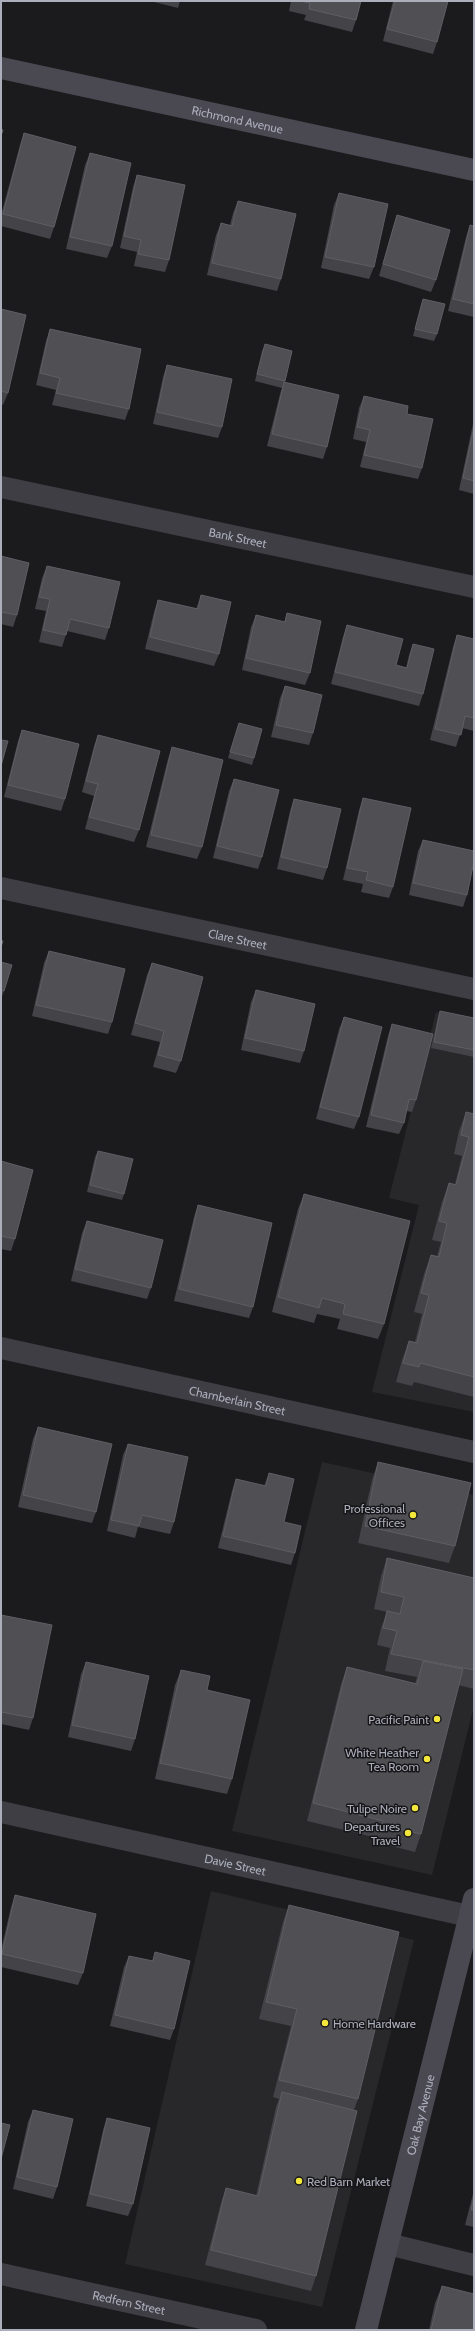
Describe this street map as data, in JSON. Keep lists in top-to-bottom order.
{
  "streets": {
    "main road": ["Richmond Avenue", "Oak Bay Avenue"],
    "street": [
      "Bank Street",
      "Clare Street",
      "Chamberlain Street",
      "Davie Street",
      "Redfern Street"
    ]
  },
  "crossings": [
    ["Davie Street", "Oak Bay Avenue"]
  ],
  "places": [
    "Professional Offices",
    "Pacific Paint",
    "White Heather Tea Room",
    "Tulipe Noire",
    "Departures Travel",
    "Home Hardware",
    "Red Barn Market"
  ]
}
